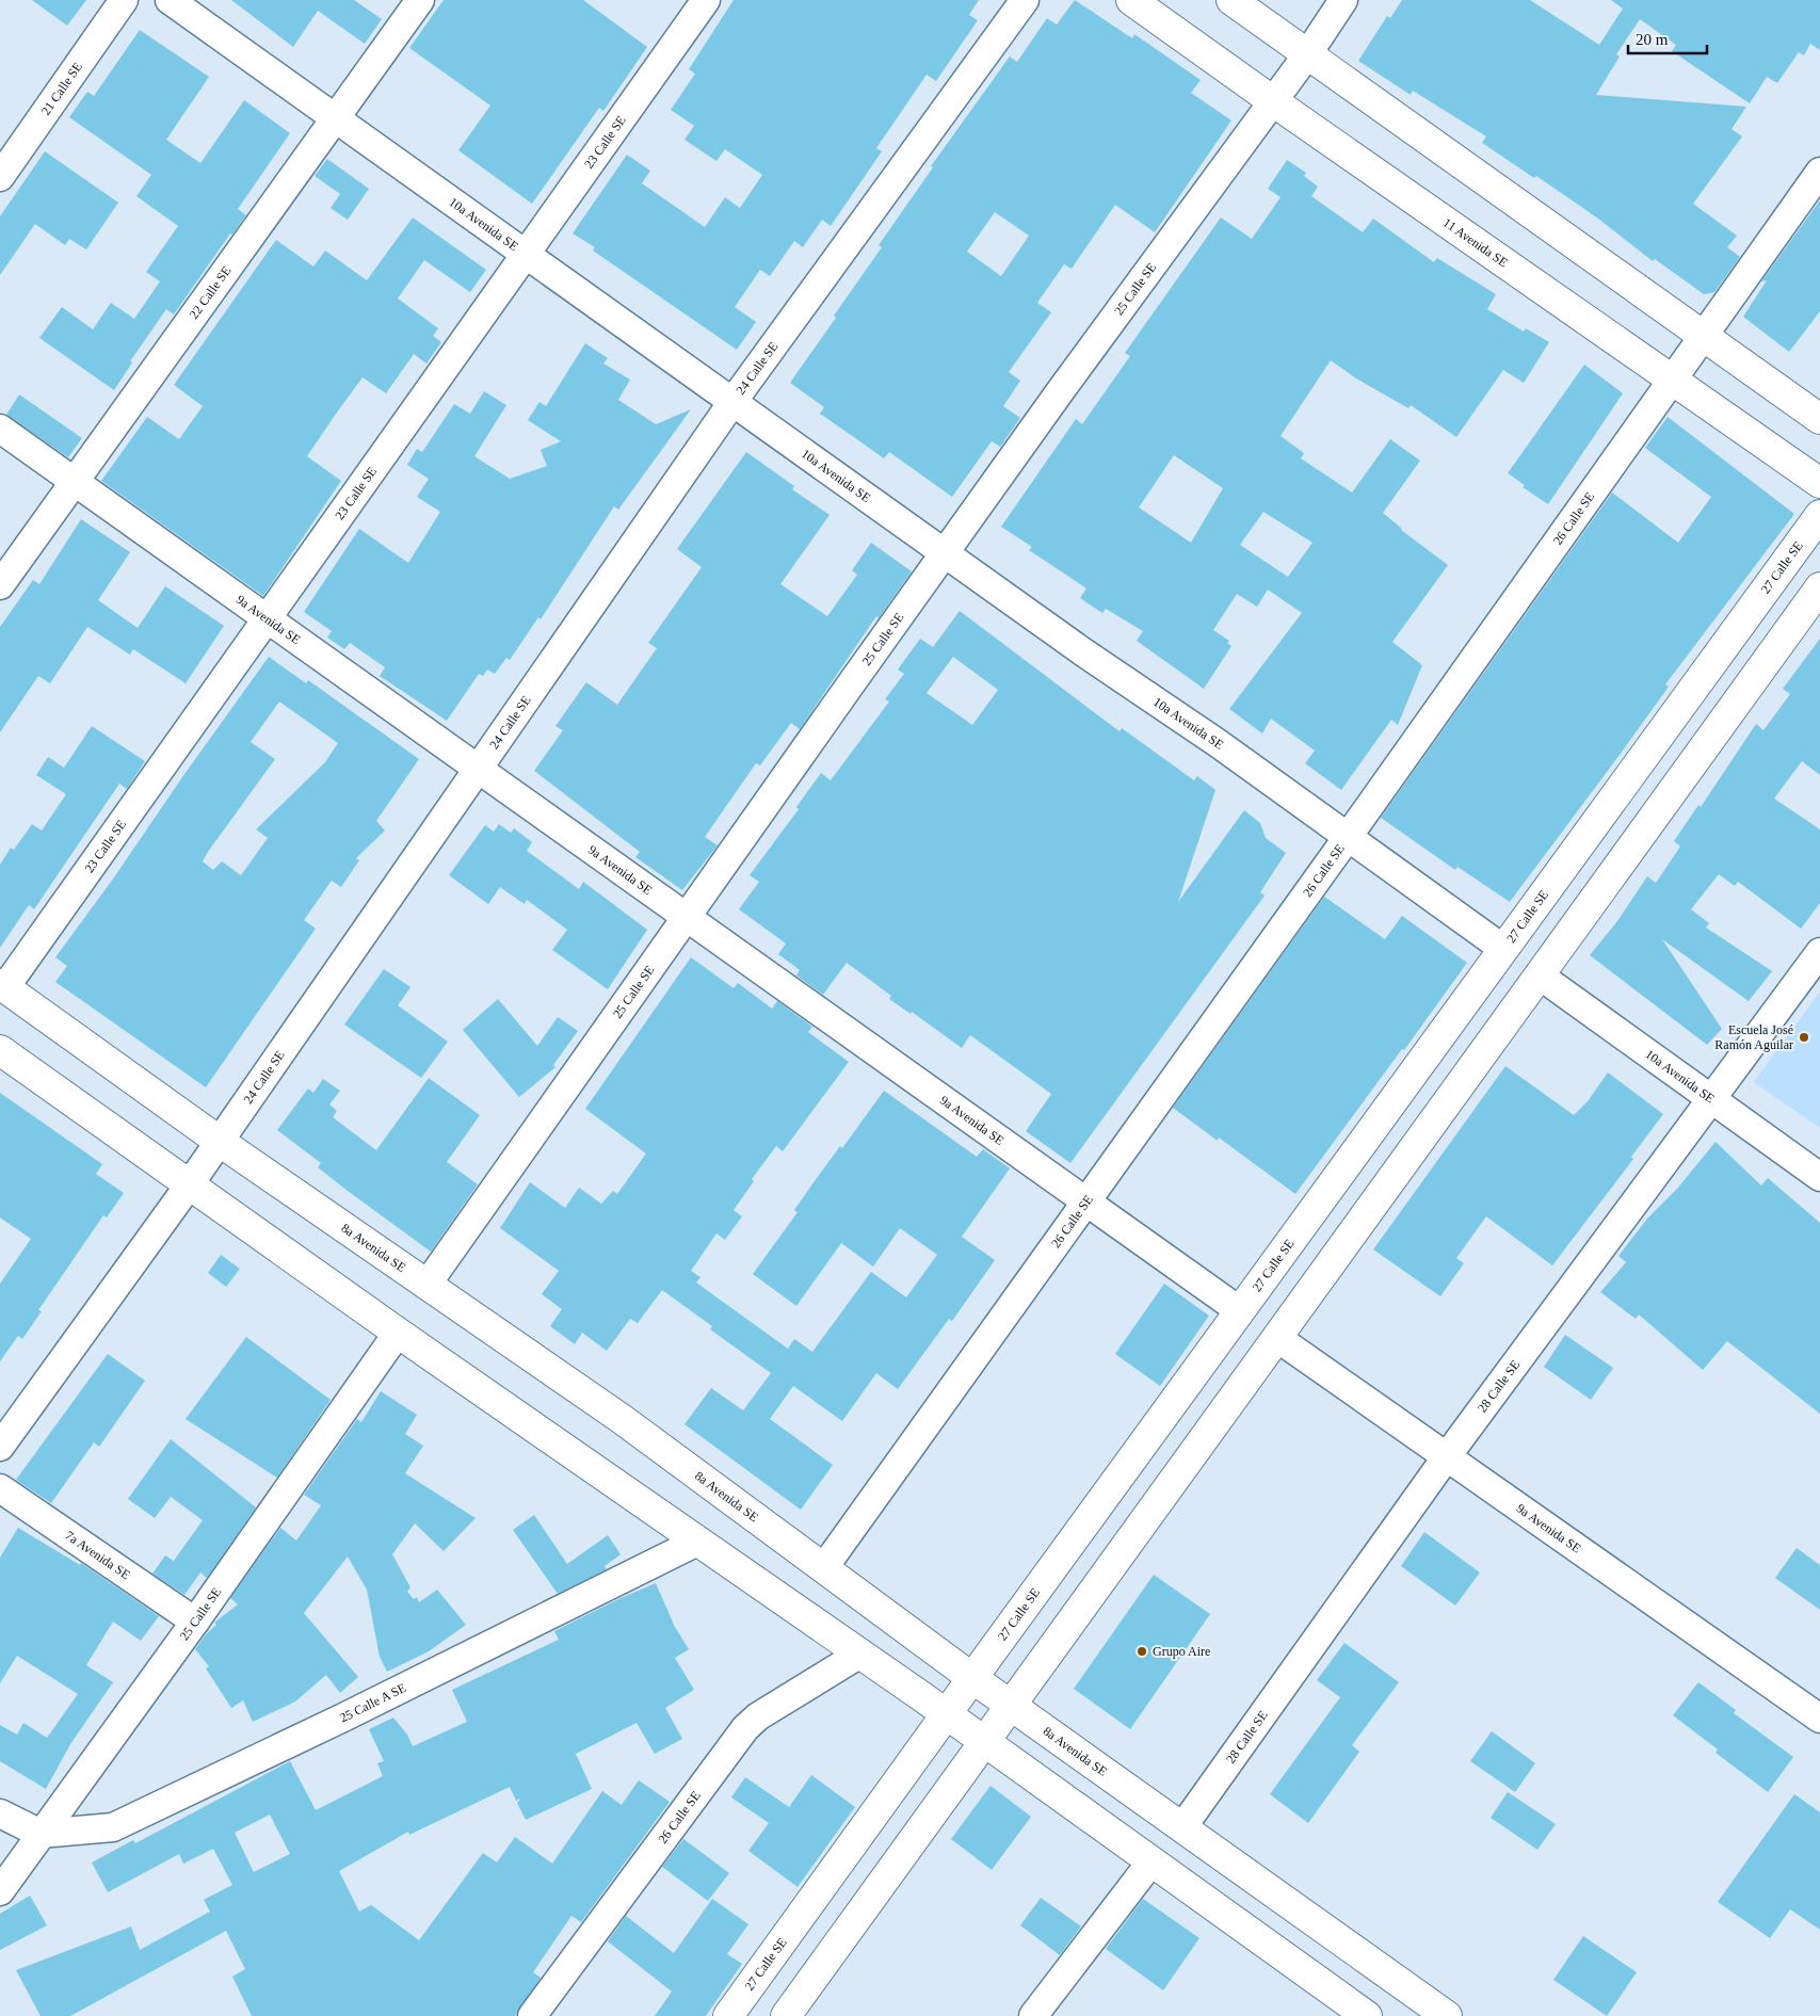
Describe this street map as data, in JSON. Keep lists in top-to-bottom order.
{
  "streets": {
    "street": [
      "21 Calle SE",
      "23 Calle SE",
      "10a Avenida SE",
      "11 Avenida SE",
      "25 Calle SE",
      "22 Calle SE",
      "24 Calle SE",
      "26 Calle SE",
      "27 Calle SE",
      "9a Avenida SE",
      "8a Avenida SE",
      "28 Calle SE",
      "7a Avenida SE",
      "25 Calle A SE"
    ]
  },
  "crossings": [
    ["23 Calle SE", "10a Avenida SE"],
    ["23 Calle SE", "9a Avenida SE"],
    ["23 Calle SE", "8a Avenida SE"],
    ["10a Avenida SE", "25 Calle SE"],
    ["10a Avenida SE", "22 Calle SE"],
    ["10a Avenida SE", "24 Calle SE"],
    ["10a Avenida SE", "26 Calle SE"],
    ["10a Avenida SE", "27 Calle SE"],
    ["10a Avenida SE", "28 Calle SE"],
    ["11 Avenida SE", "25 Calle SE"],
    ["11 Avenida SE", "26 Calle SE"],
    ["25 Calle SE", "9a Avenida SE"],
    ["25 Calle SE", "8a Avenida SE"],
    ["25 Calle SE", "7a Avenida SE"],
    ["25 Calle SE", "25 Calle A SE"],
    ["22 Calle SE", "9a Avenida SE"],
    ["24 Calle SE", "9a Avenida SE"],
    ["24 Calle SE", "8a Avenida SE"],
    ["26 Calle SE", "9a Avenida SE"],
    ["26 Calle SE", "8a Avenida SE"],
    ["27 Calle SE", "9a Avenida SE"],
    ["27 Calle SE", "8a Avenida SE"],
    ["9a Avenida SE", "28 Calle SE"],
    ["8a Avenida SE", "28 Calle SE"]
  ],
  "places": ["Escuela José Ramón Aguilar", "Grupo Aire"],
  "scale_bar": "20 m"
}
